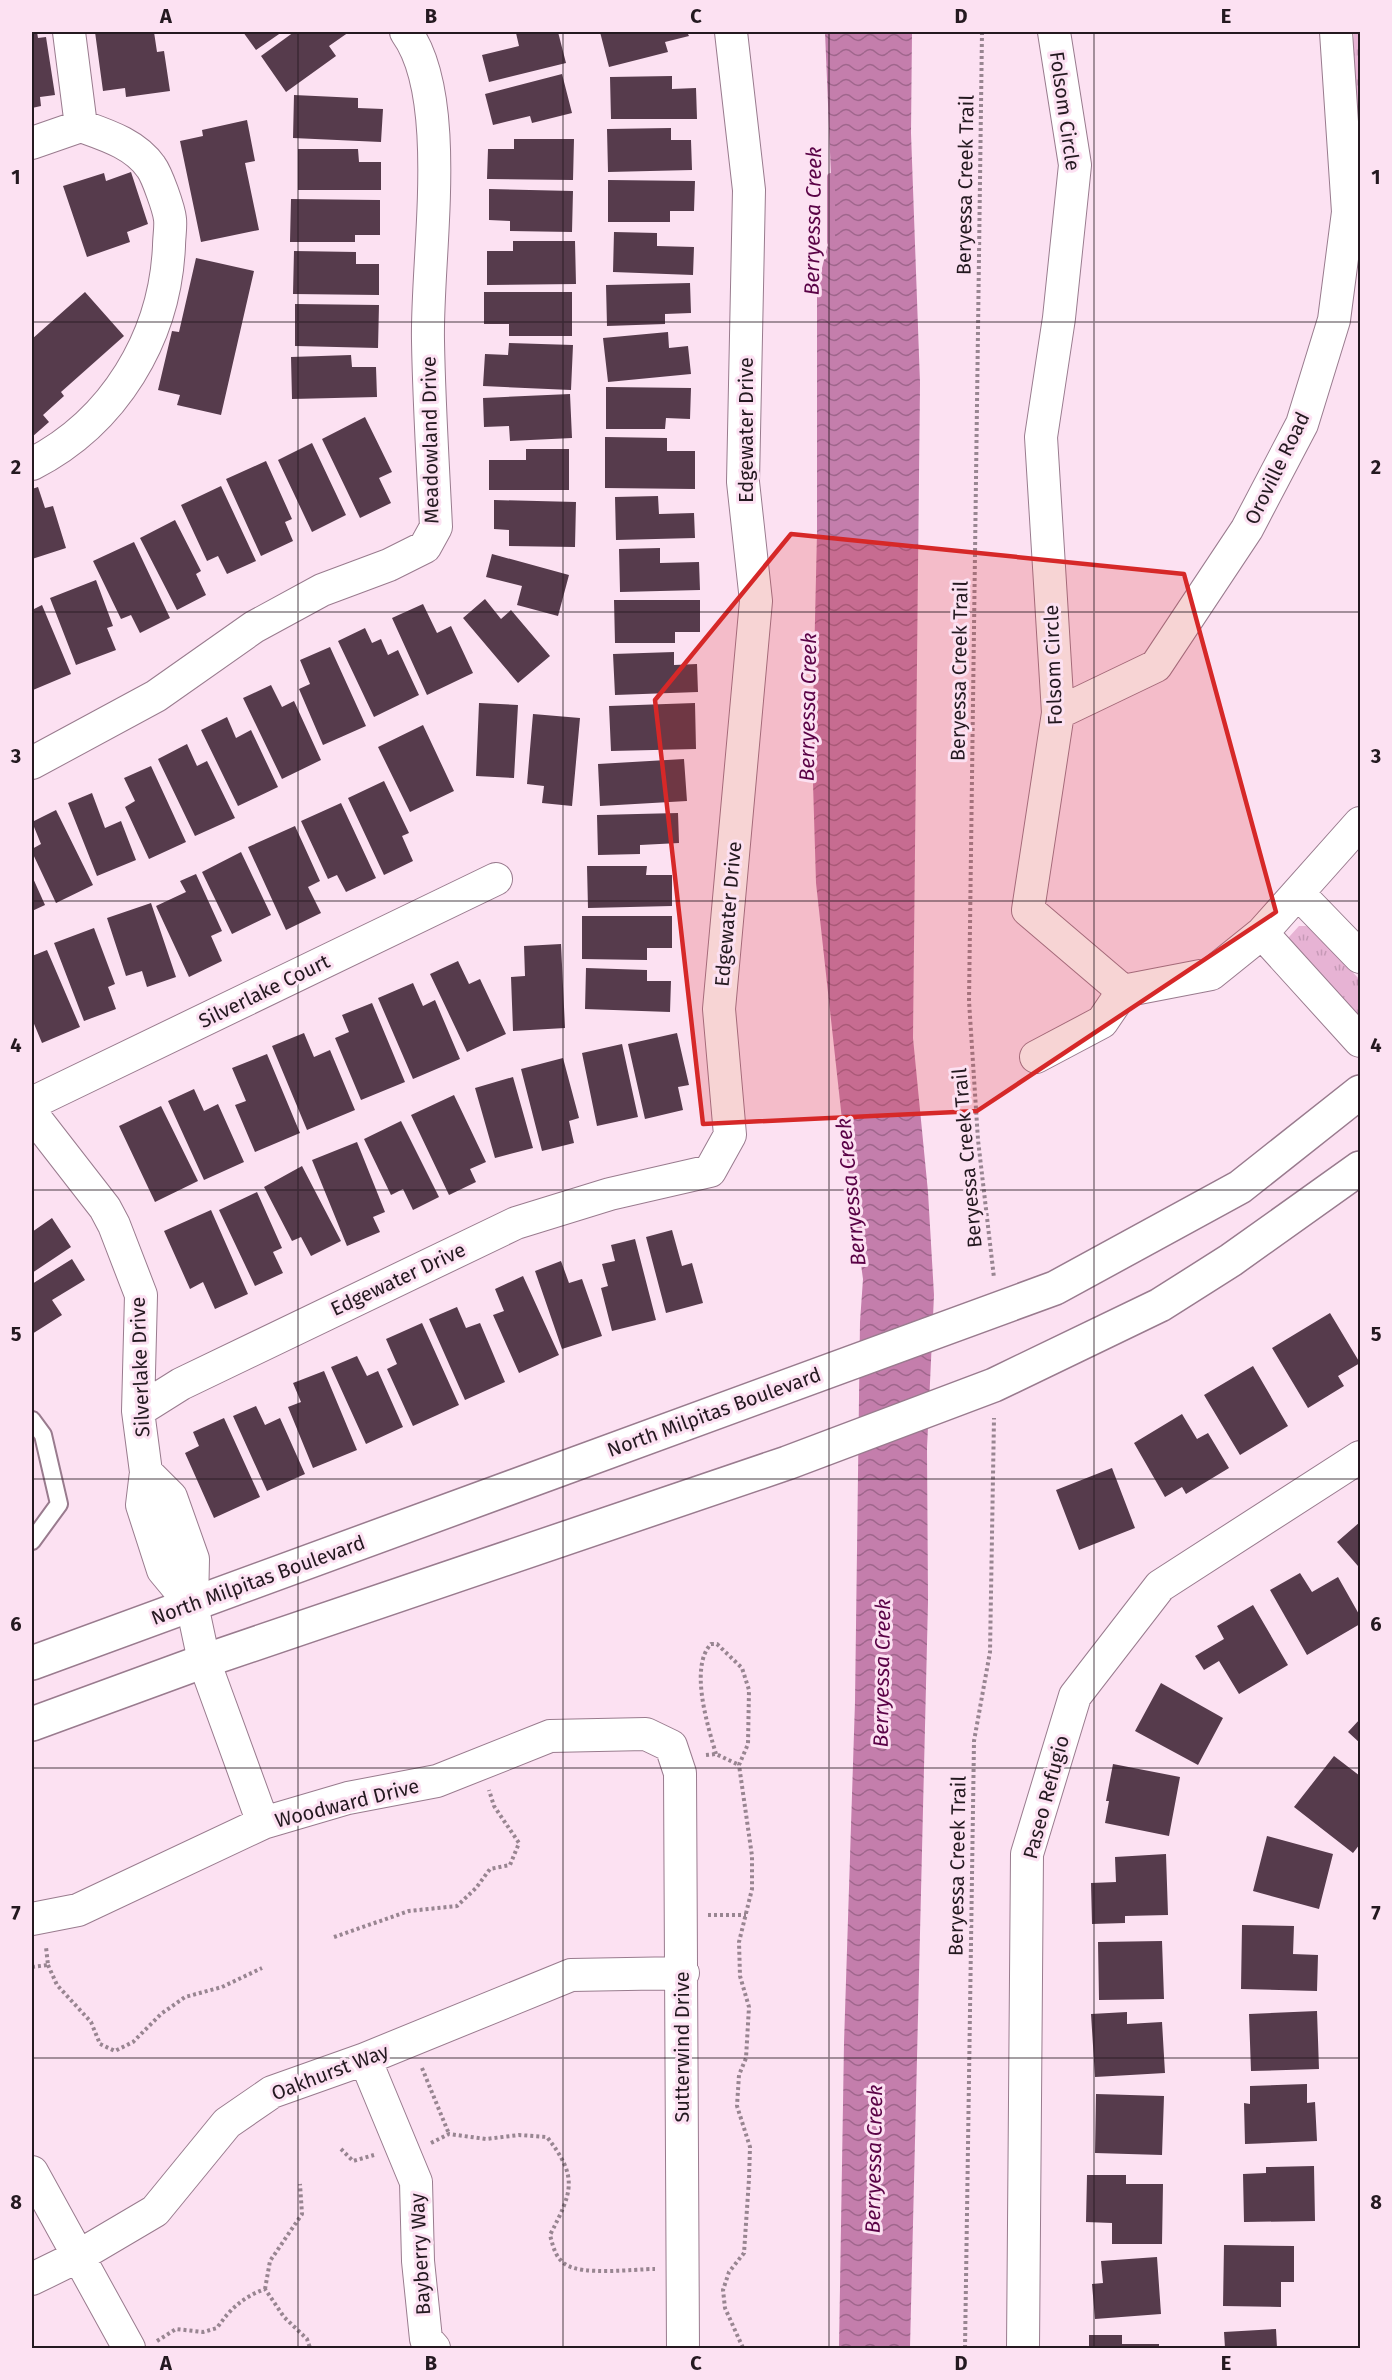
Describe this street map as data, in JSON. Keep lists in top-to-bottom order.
{
  "streets": {
    "main road": ["North Milpitas Boulevard"],
    "street": [
      "Folsom Circle",
      "Edgewater Drive",
      "Meadowland Drive",
      "Oroville Road",
      "Silverlake Court",
      "Silverlake Drive",
      "Paseo Refugio",
      "Woodward Drive",
      "Sutterwind Drive",
      "Oakhurst Way",
      "Bayberry Way"
    ],
    "path": ["Beryessa Creek Trail"]
  },
  "crossings": [
    ["Folsom Circle", "Oroville Road"],
    ["Beryessa Creek Trail", "North Milpitas Boulevard"],
    ["Edgewater Drive", "Silverlake Drive"],
    ["Silverlake Drive", "North Milpitas Boulevard"],
    ["Silverlake Drive", "Woodward Drive"],
    ["Woodward Drive", "Sutterwind Drive"],
    ["Sutterwind Drive", "Oakhurst Way"],
    ["Oakhurst Way", "Bayberry Way"]
  ],
  "water": ["Berryessa Creek"],
  "grid": {
    "columns": [
      "A",
      "B",
      "C",
      "D",
      "E"
    ],
    "rows": [
      "1",
      "2",
      "3",
      "4",
      "5",
      "6",
      "7",
      "8"
    ]
  }
}
